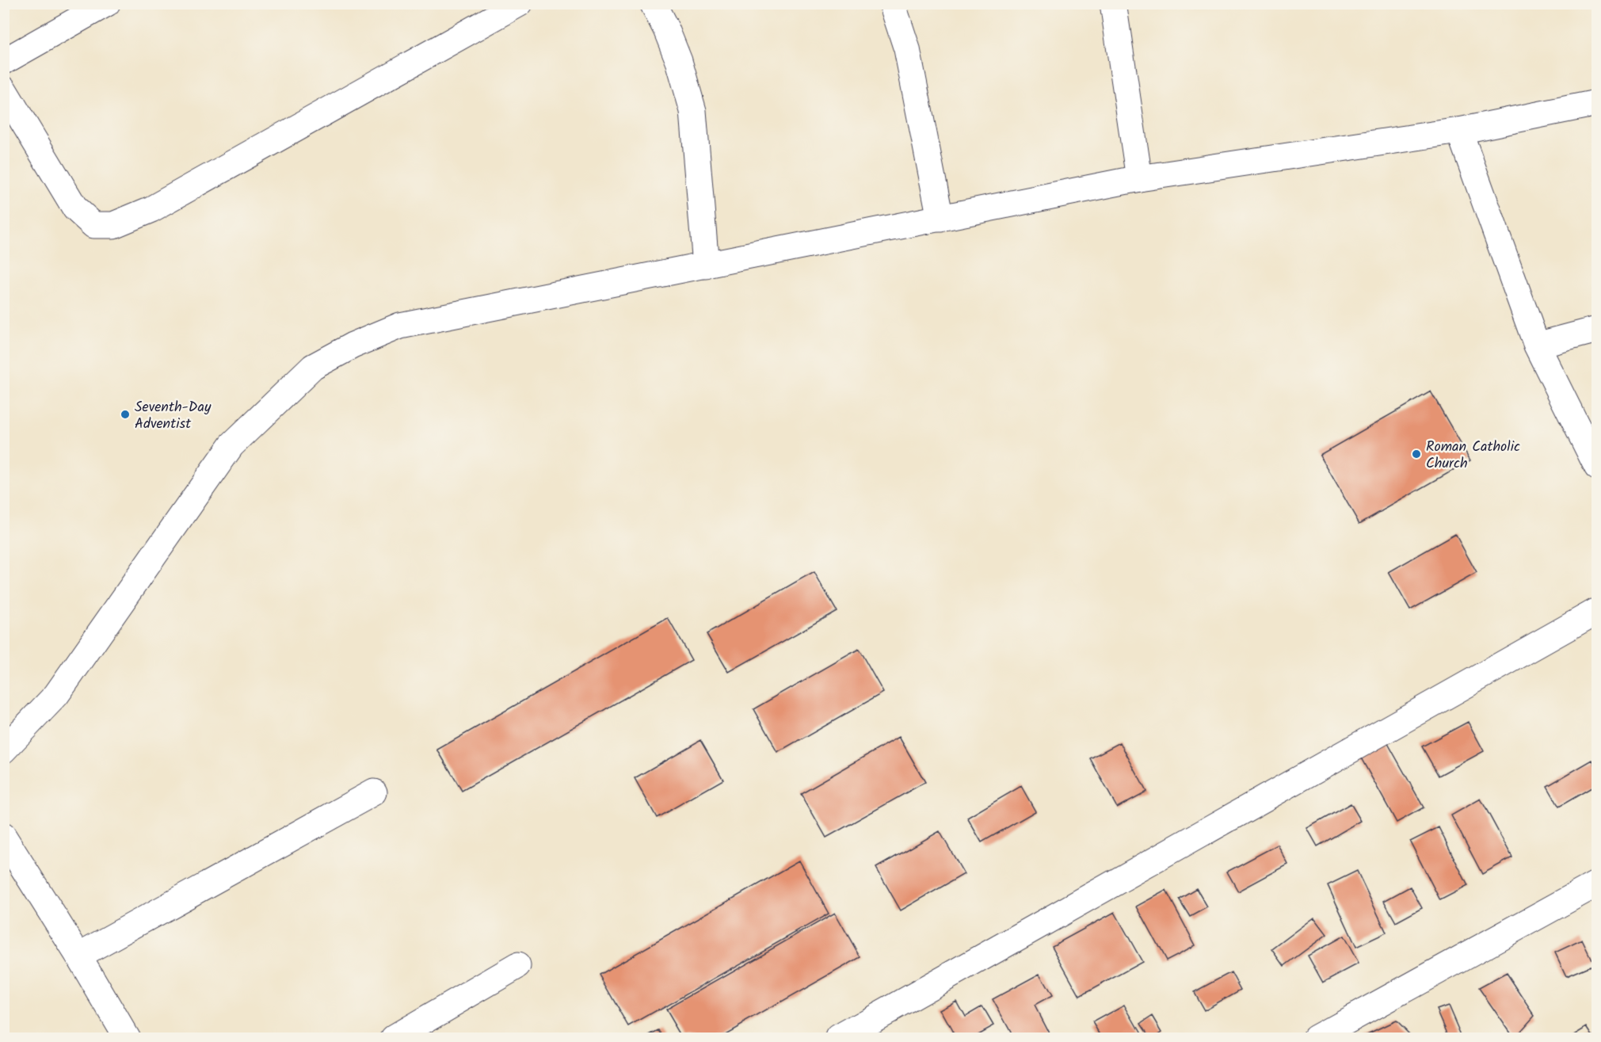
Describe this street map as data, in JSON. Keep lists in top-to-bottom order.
{
  "places": ["Seventh-Day Adventist", "Roman Catholic Church"]
}
